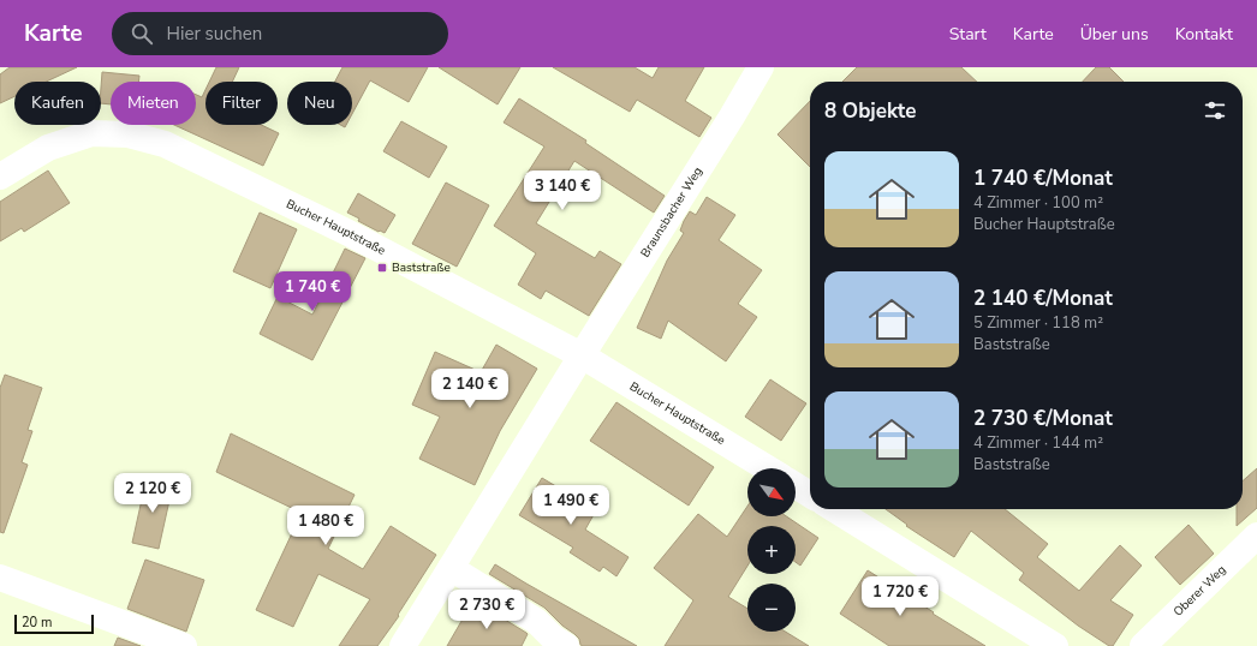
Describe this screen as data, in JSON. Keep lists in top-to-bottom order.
{
  "streets": {
    "street": ["Braunsbacher Weg", "Bucher Hauptstraße", "Oberer Weg"]
  },
  "crossings": [
    ["Braunsbacher Weg", "Bucher Hauptstraße"]
  ],
  "places": {
    "transit": ["Baststraße"]
  },
  "scale_bar": "20 m",
  "north": "bottom right",
  "page": {
    "header": "Karte",
    "search": "Hier suchen",
    "nav": [
      "Start",
      "Karte",
      "Über uns",
      "Kontakt"
    ],
    "chip": [
      "Kaufen",
      "Mieten",
      "Filter",
      "Neu"
    ],
    "heading": "8 Objekte",
    "list": [
      {
        "name": "1 740 €/Monat",
        "note": "4 Zimmer · 100 m² · Bucher Hauptstraße"
      },
      {
        "name": "2 140 €/Monat",
        "note": "5 Zimmer · 118 m² · Baststraße"
      },
      {
        "name": "2 730 €/Monat",
        "note": "4 Zimmer · 144 m² · Baststraße"
      }
    ],
    "price": [
      "3 140 €",
      "1 740 €",
      "2 140 €",
      "2 120 €",
      "1 490 €",
      "1 480 €",
      "1 720 €",
      "2 730 €"
    ],
    "map_buttons": ["+", "−"],
    "scale": "20 m"
  }
}
